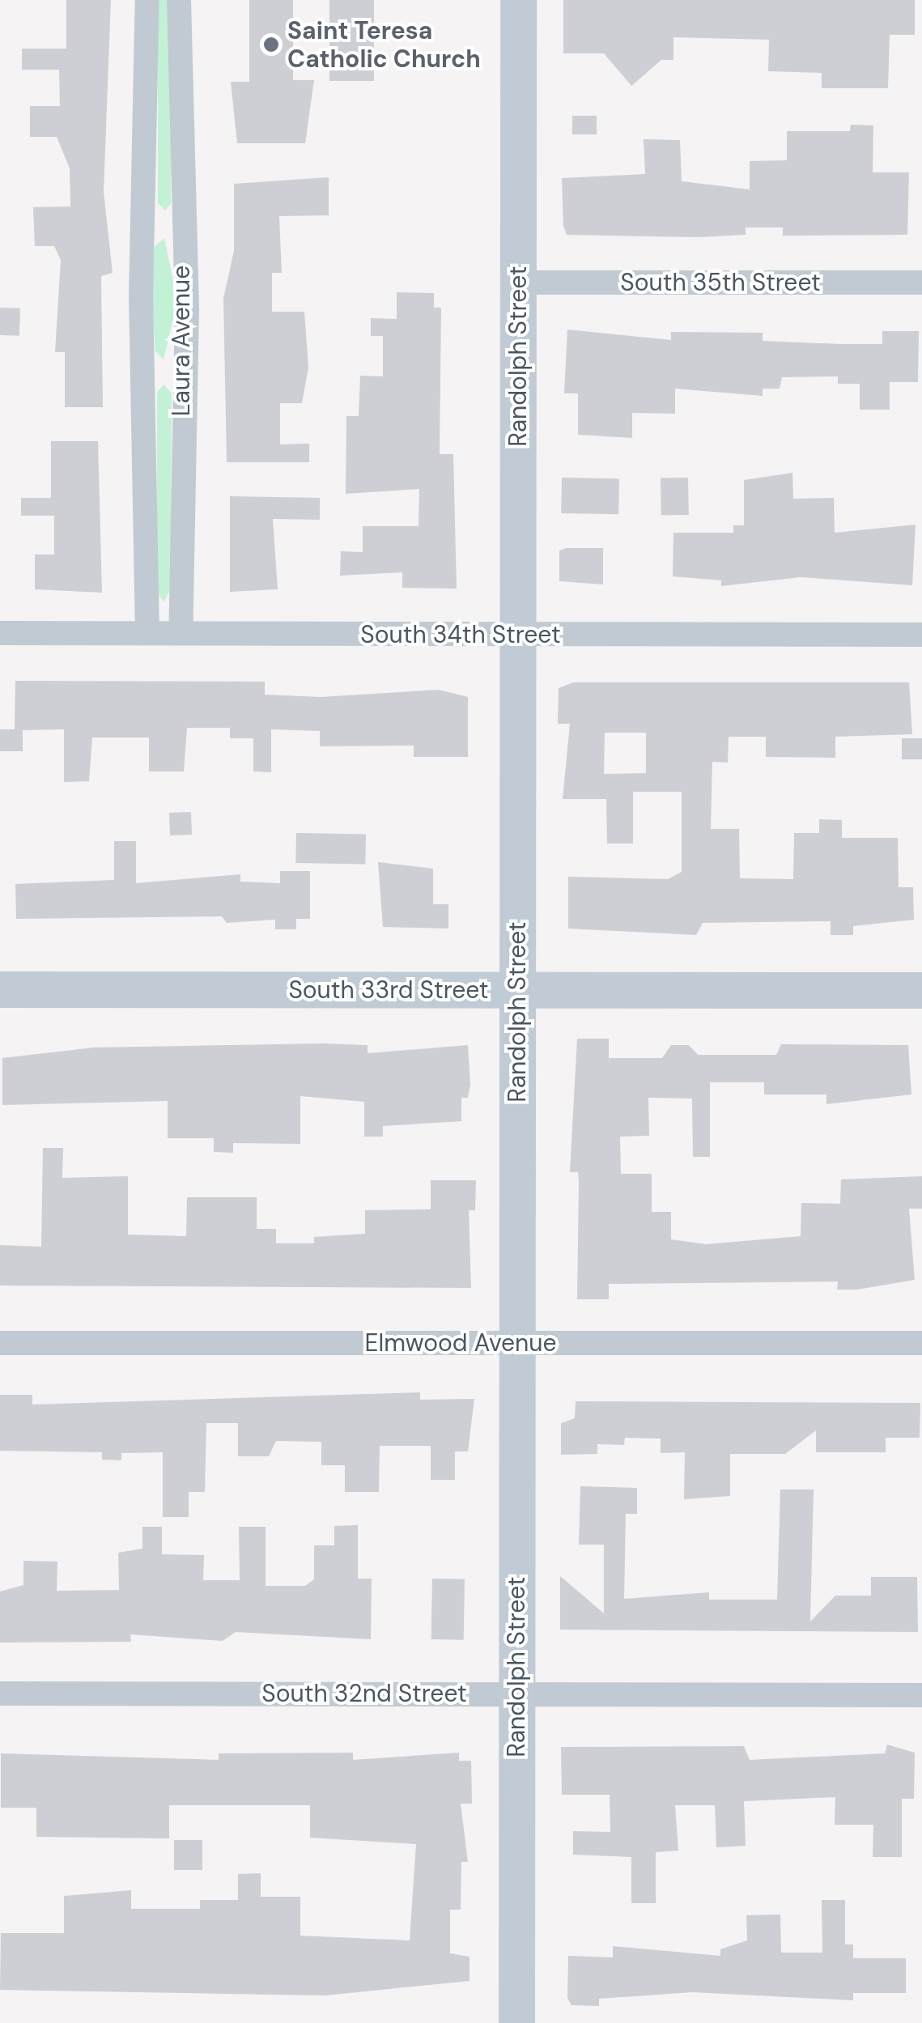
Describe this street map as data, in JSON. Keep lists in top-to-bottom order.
{
  "streets": {
    "main road": ["Randolph Street", "South 33rd Street"],
    "street": [
      "South 35th Street",
      "Laura Avenue",
      "South 34th Street",
      "Elmwood Avenue",
      "South 32nd Street"
    ]
  },
  "crossings": [
    ["South 35th Street", "Randolph Street"],
    ["Laura Avenue", "South 34th Street"],
    ["Randolph Street", "South 34th Street"],
    ["Randolph Street", "South 33rd Street"],
    ["Randolph Street", "Elmwood Avenue"],
    ["Randolph Street", "South 32nd Street"]
  ],
  "places": ["Saint Teresa Catholic Church"]
}
